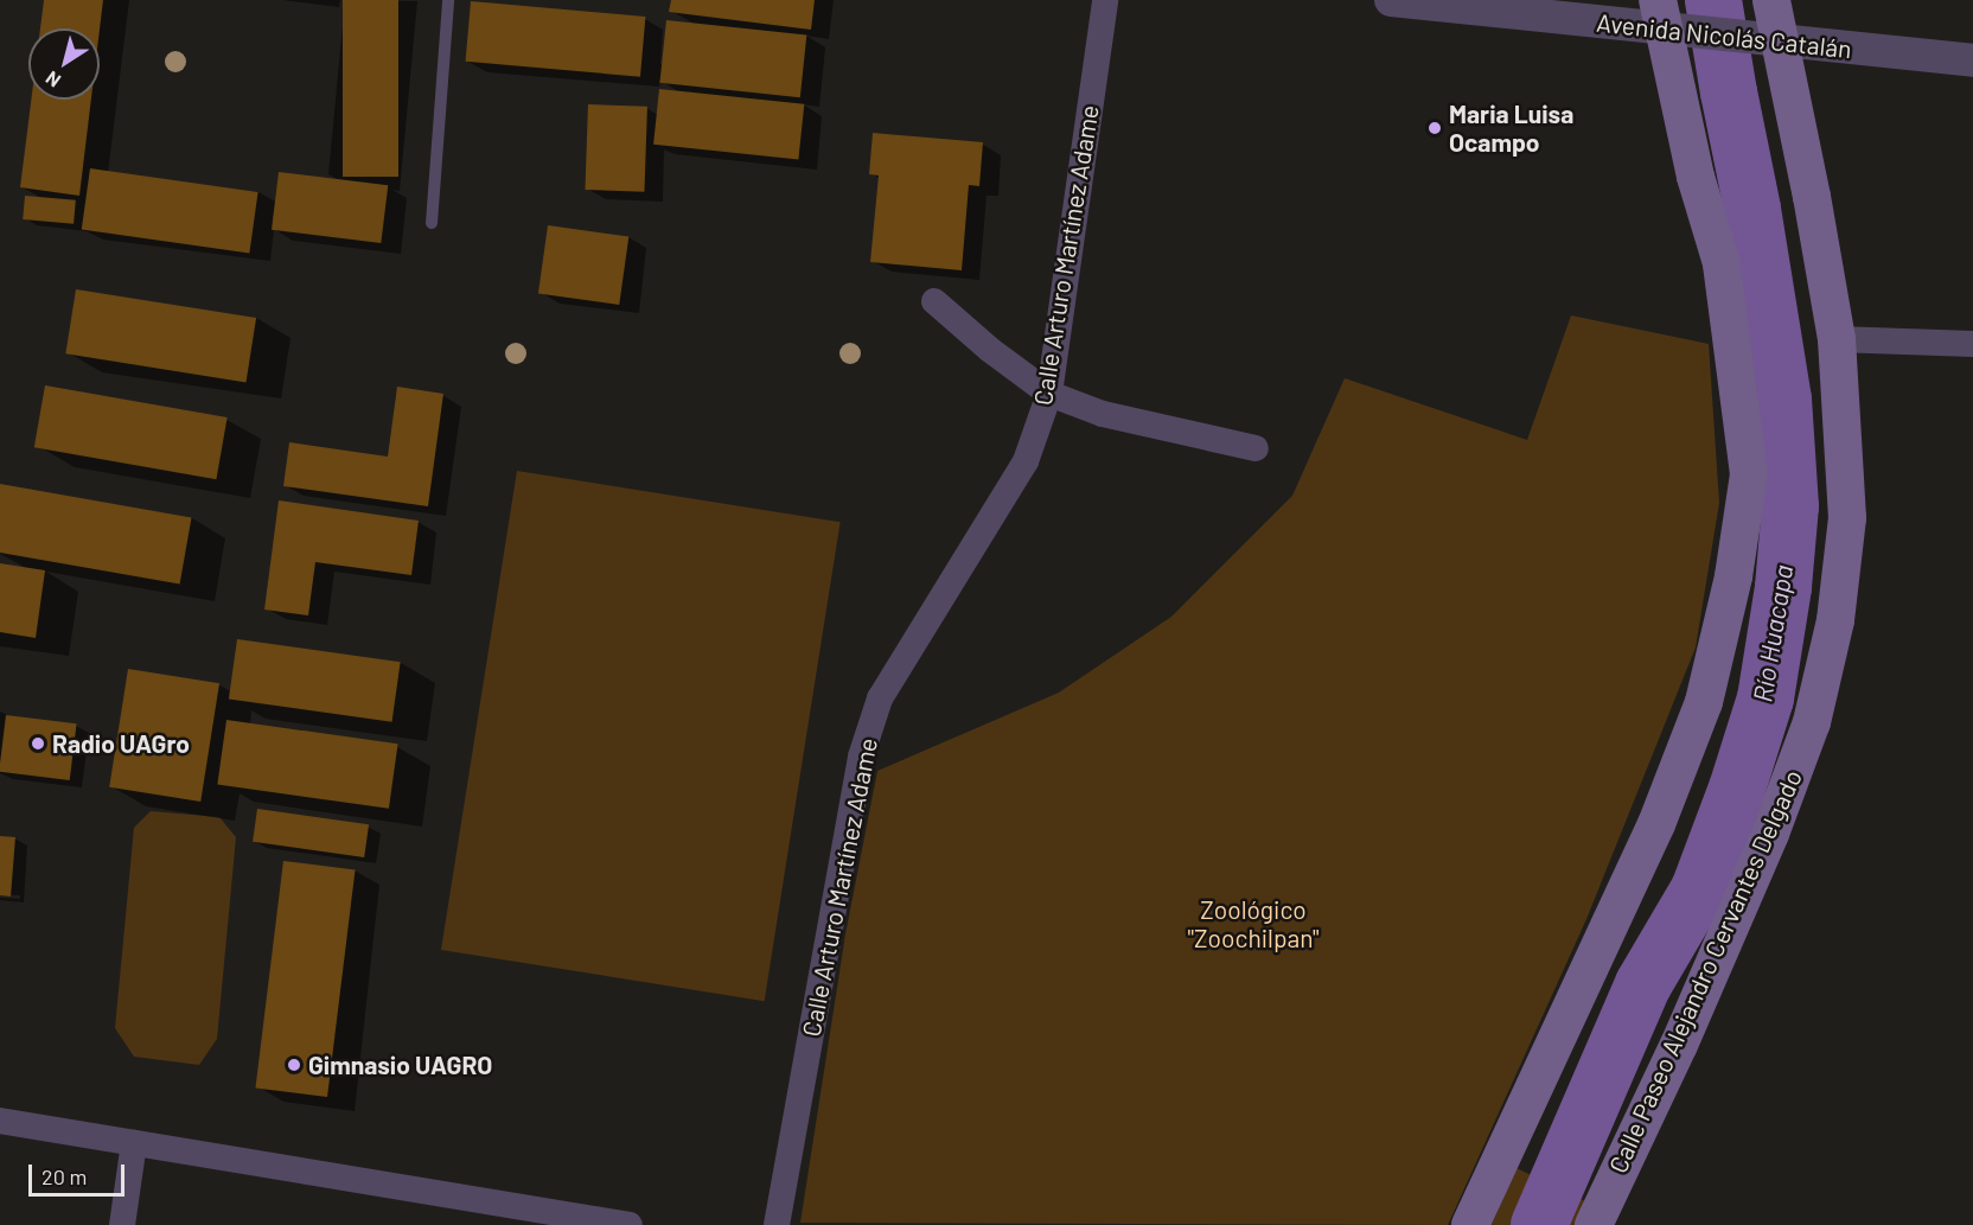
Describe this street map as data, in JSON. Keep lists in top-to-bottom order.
{
  "streets": {
    "main road": ["Calle Paseo Alejandro Cervantes Delgado"],
    "street": ["Avenida Nicolás Catalán", "Calle Arturo Martínez Adame"]
  },
  "crossings": [
    ["Avenida Nicolás Catalán", "Calle Paseo Alejandro Cervantes Delgado"]
  ],
  "water": ["Río Huacapa"],
  "parks": ["Zoológico \"Zoochilpan\""],
  "places": ["Maria Luisa Ocampo", "Radio UAGro", "Gimnasio UAGRO"],
  "scale_bar": "20 m",
  "north": "bottom left"
}
